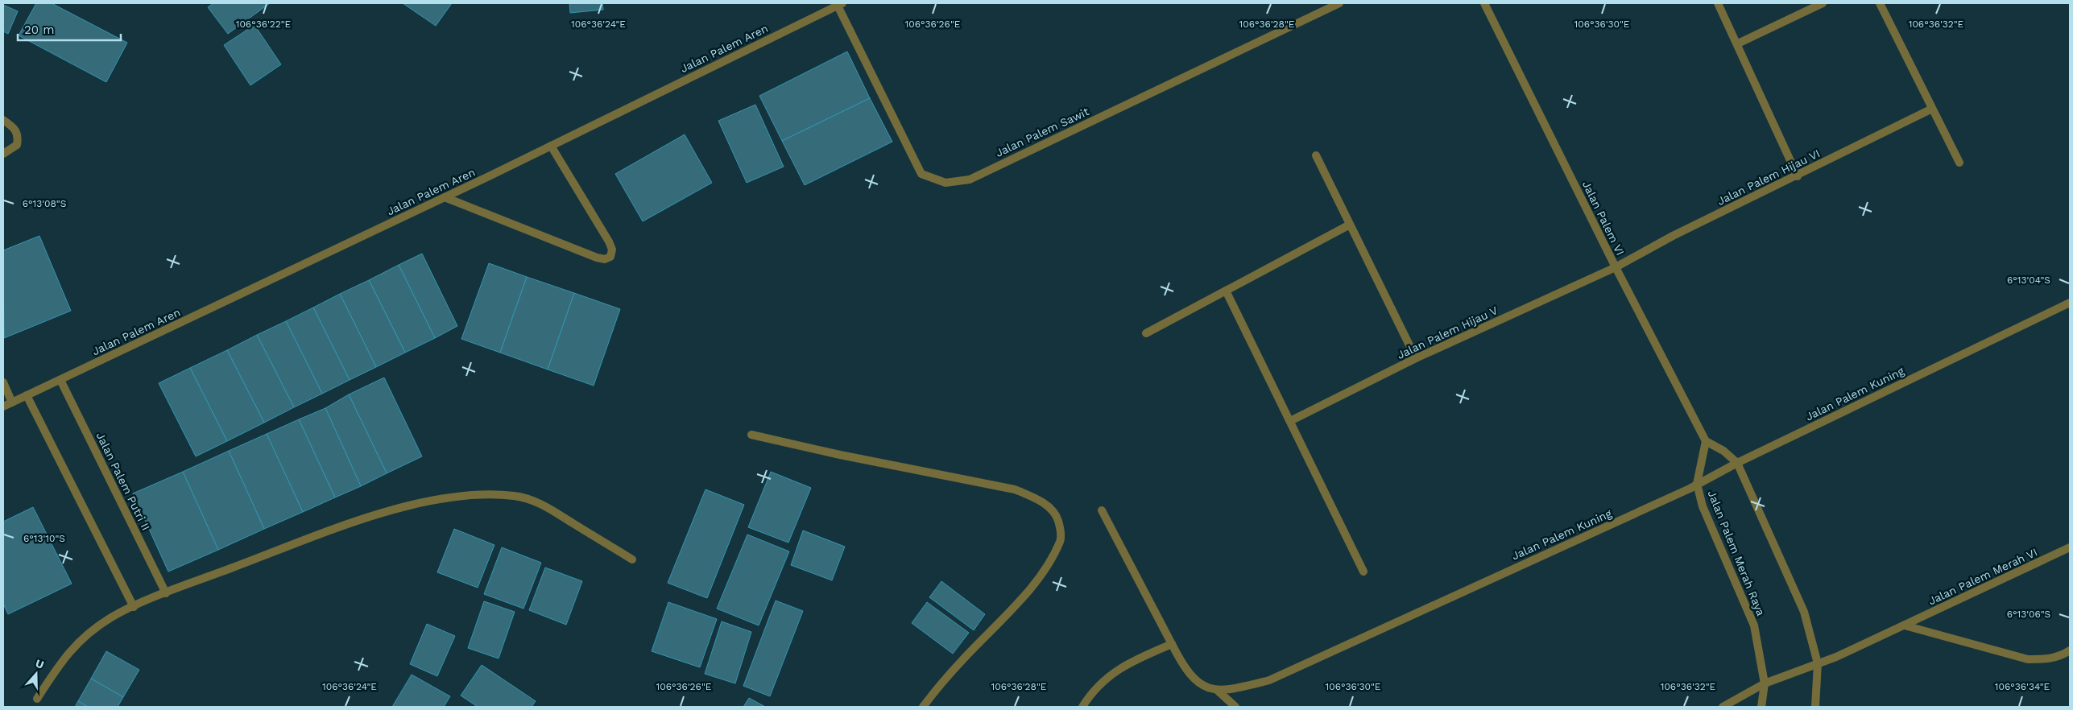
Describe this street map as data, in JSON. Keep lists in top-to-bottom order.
{
  "streets": {
    "street": [
      "Jalan Palem Aren",
      "Jalan Palem Sawit",
      "Jalan Palem Hijau VI",
      "Jalan Palem VI",
      "Jalan Palem Hijau V",
      "Jalan Palem Kuning",
      "Jalan Palem Putri II",
      "Jalan Palem Merah Raya",
      "Jalan Palem Merah VI"
    ]
  },
  "crossings": [
    ["Jalan Palem Aren", "Jalan Palem Sawit"],
    ["Jalan Palem Aren", "Jalan Palem Putri II"],
    ["Jalan Palem Hijau VI", "Jalan Palem VI"],
    ["Jalan Palem Hijau VI", "Jalan Palem Hijau V"],
    ["Jalan Palem VI", "Jalan Palem Hijau V"],
    ["Jalan Palem VI", "Jalan Palem Merah Raya"],
    ["Jalan Palem Kuning", "Jalan Palem Merah Raya"],
    ["Jalan Palem Merah Raya", "Jalan Palem Merah VI"]
  ],
  "scale_bar": "20 m",
  "north": "top",
  "coordinates": [
    "106°36'26\"E",
    "106°36'30\"E",
    "106°36'22\"E",
    "106°36'24\"E",
    "106°36'28\"E",
    "106°36'32\"E",
    "6°13'08\"S",
    "6°13'04\"S",
    "6°13'10\"S",
    "6°13'06\"S",
    "106°36'34\"E"
  ]
}
